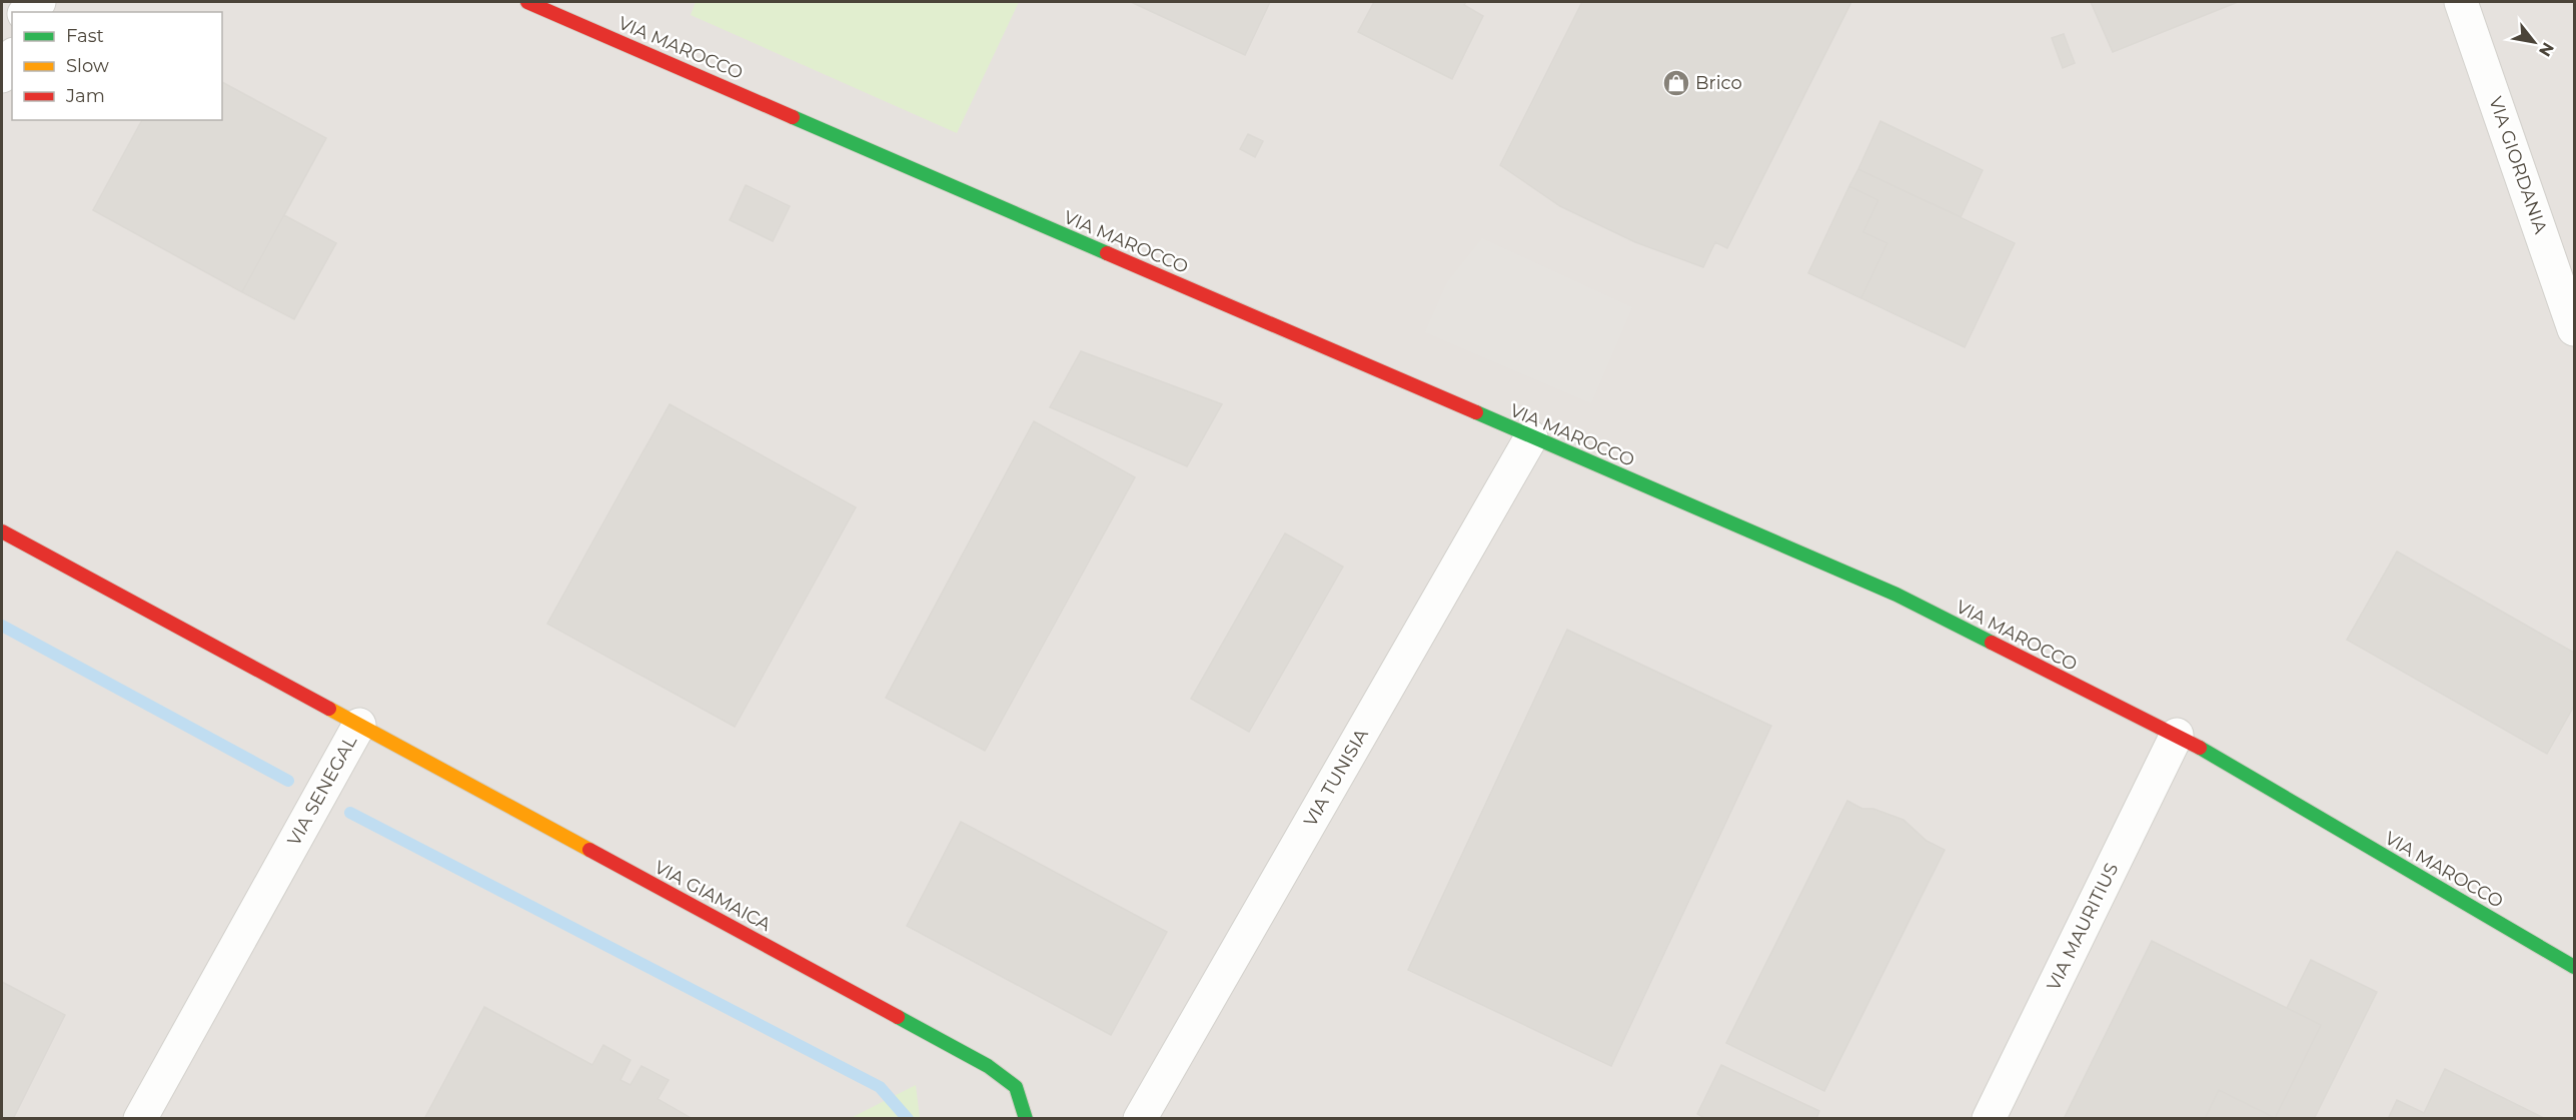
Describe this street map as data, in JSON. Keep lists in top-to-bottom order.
{
  "streets": {
    "street": [
      "VIA MAROCCO",
      "VIA GIORDANIA",
      "VIA TUNISIA",
      "VIA SENEGAL",
      "VIA GIAMAICA",
      "VIA MAURITIUS"
    ]
  },
  "crossings": [
    ["VIA MAROCCO", "VIA TUNISIA"],
    ["VIA MAROCCO", "VIA MAURITIUS"],
    ["VIA SENEGAL", "VIA GIAMAICA"]
  ],
  "places": {
    "shop": ["Brico"]
  },
  "legend": ["Fast", "Slow", "Jam"],
  "north": "bottom right"
}
